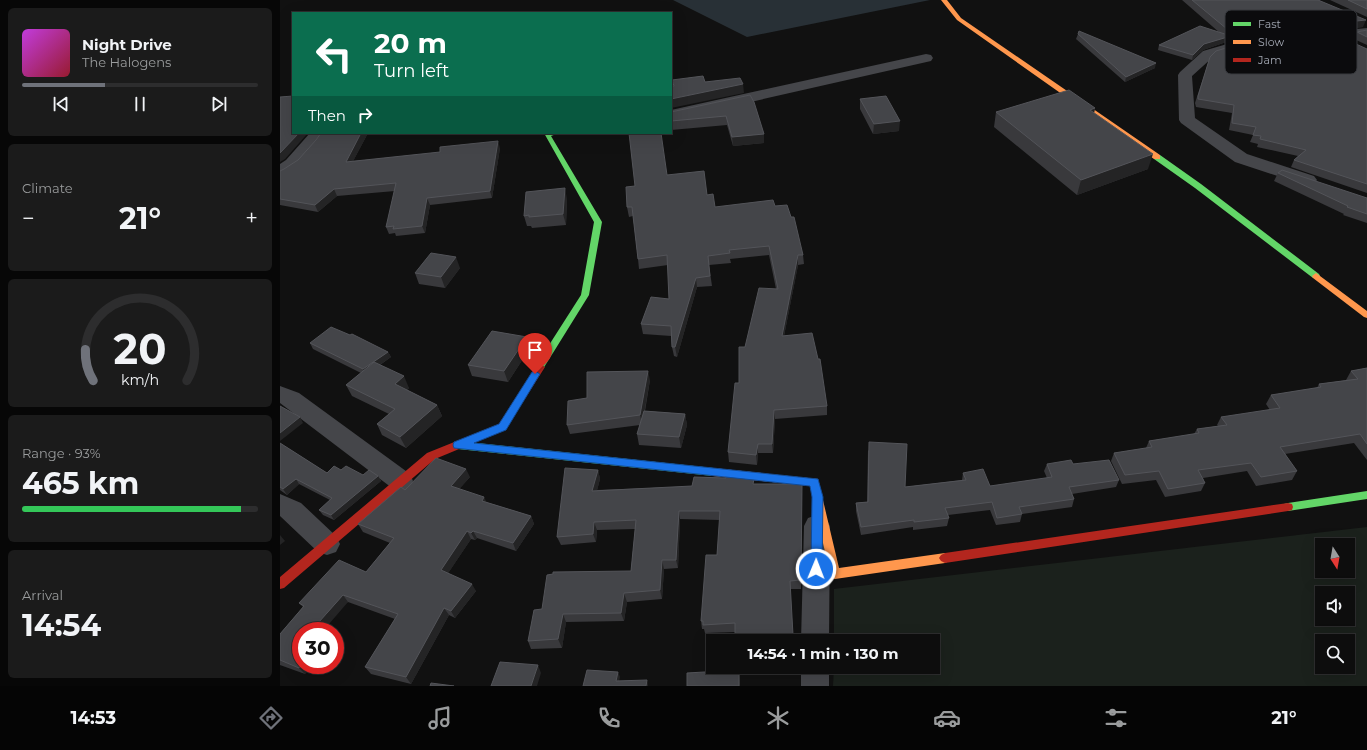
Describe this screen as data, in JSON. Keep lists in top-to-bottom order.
{
  "legend": ["Fast", "Slow", "Jam"],
  "north": "bottom",
  "page": {
    "turn": ["20 m", "Turn left"],
    "song": ["Night Drive", "The Halogens"],
    "then": "Then",
    "tile": [
      "Climate",
      ["Range · 93%", "465 km"],
      ["Arrival", "14:54"]
    ],
    "heat": ["−", "21°", "+"],
    "limit": "30",
    "trip": "14:54 · 1 min · 130 m",
    "tabs": ["14:53", "21°"],
    "gauge": ["20", "km/h"]
  }
}
